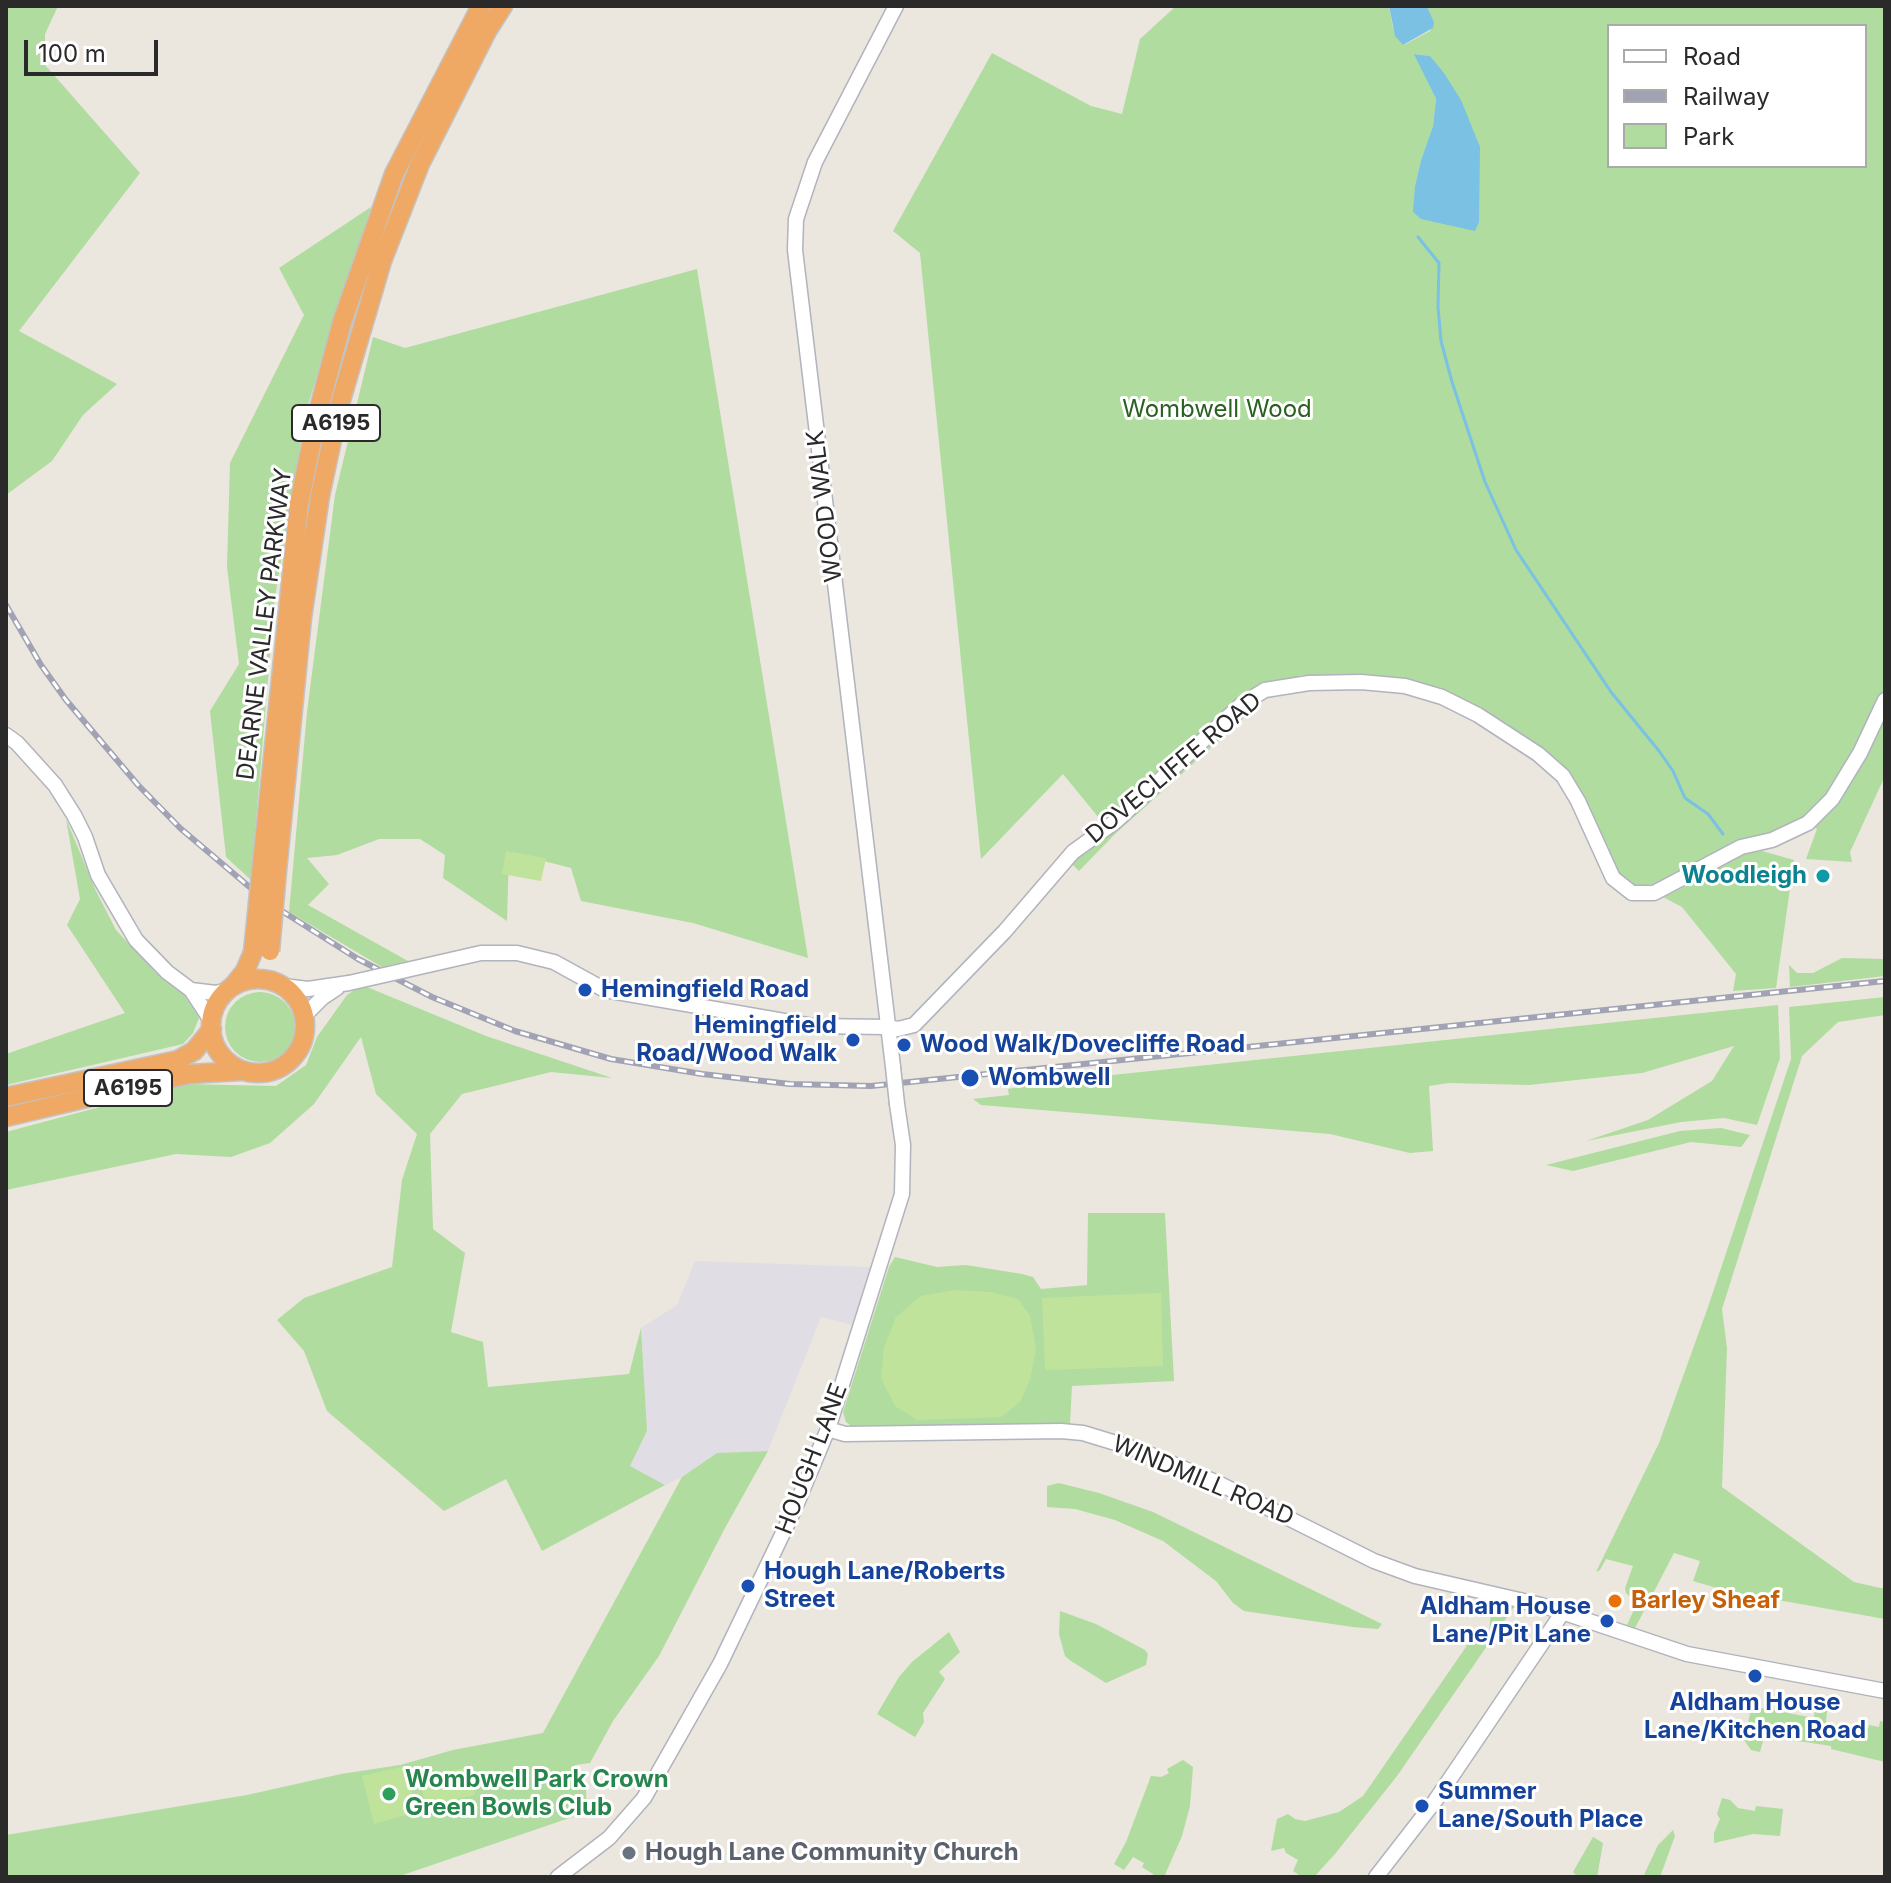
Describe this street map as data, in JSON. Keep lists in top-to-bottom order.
{
  "streets": {
    "highway": ["A6195", "DEARNE VALLEY PARKWAY"],
    "street": [
      "WOOD WALK",
      "DOVECLIFFE ROAD",
      "HOUGH LANE",
      "WINDMILL ROAD"
    ]
  },
  "crossings": [
    ["A6195", "DEARNE VALLEY PARKWAY"],
    ["WOOD WALK", "DOVECLIFFE ROAD"],
    ["WOOD WALK", "HOUGH LANE"],
    ["DOVECLIFFE ROAD", "HOUGH LANE"],
    ["HOUGH LANE", "WINDMILL ROAD"]
  ],
  "parks": ["Wombwell Wood"],
  "places": [
    "Woodleigh",
    "Hemingfield Road",
    "Hemingfield Road/Wood Walk",
    "Wood Walk/Dovecliffe Road",
    "Wombwell",
    "Hough Lane/Roberts Street",
    "Barley Sheaf",
    "Aldham House Lane/Pit Lane",
    "Aldham House Lane/Kitchen Road",
    "Wombwell Park Crown Green Bowls Club",
    "Summer Lane/South Place",
    "Hough Lane Community Church"
  ],
  "legend": ["Road", "Railway", "Park"],
  "scale_bar": "100 m"
}
